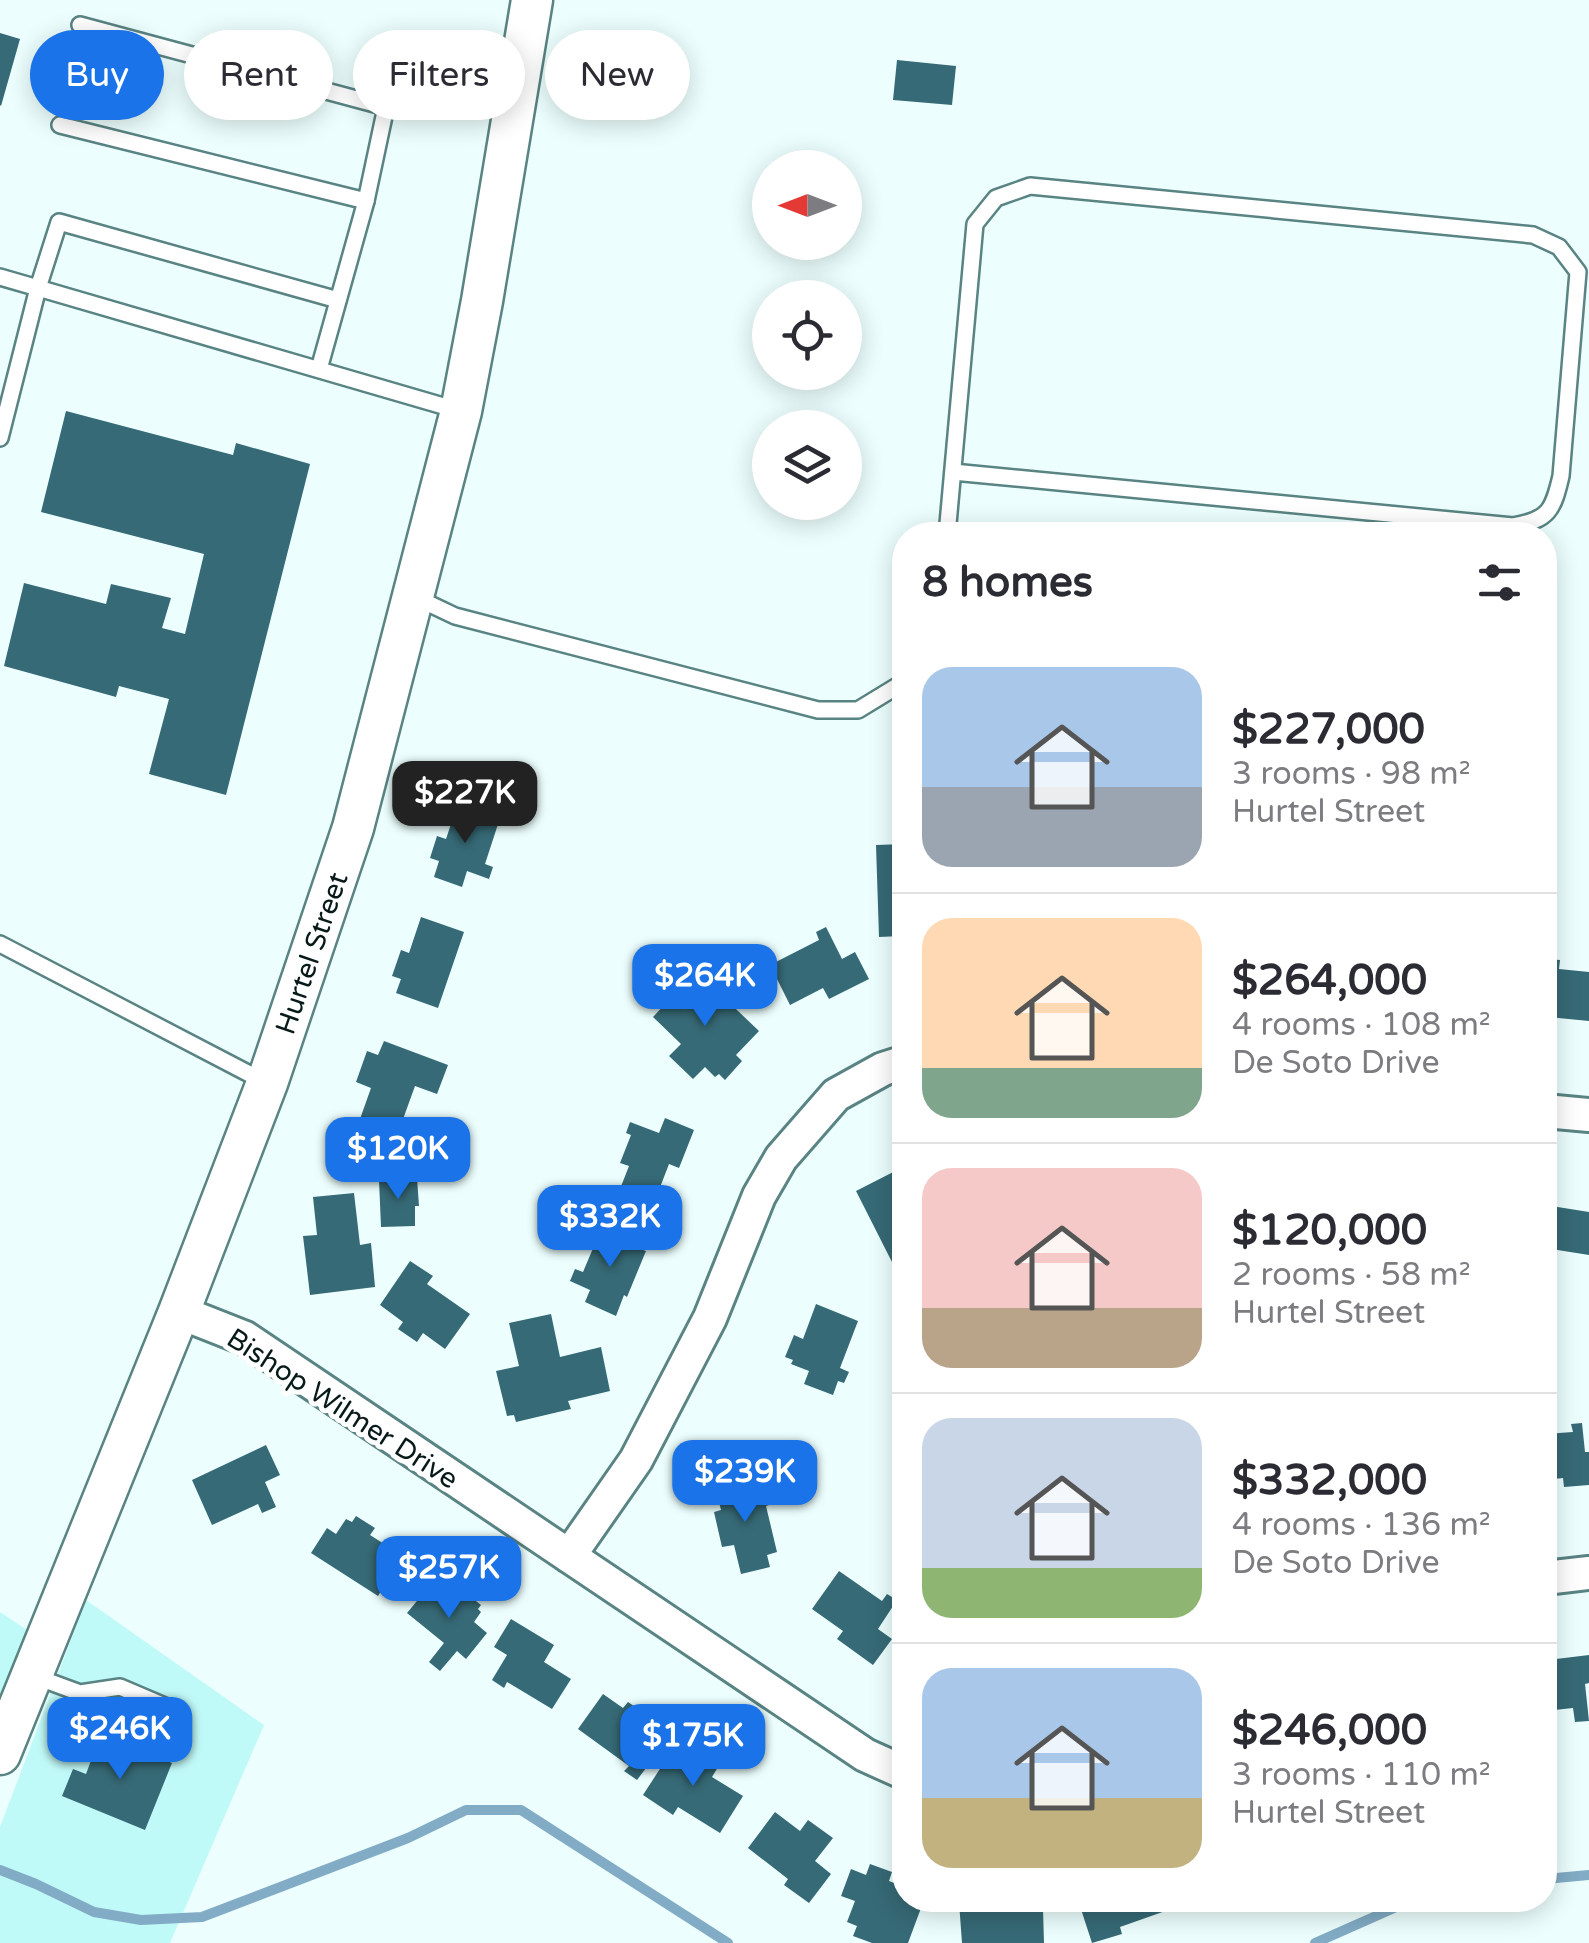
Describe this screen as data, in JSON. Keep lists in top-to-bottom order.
{
  "streets": {
    "street": ["Hurtel Street", "Bishop Wilmer Drive"]
  },
  "crossings": [
    ["Hurtel Street", "Bishop Wilmer Drive"]
  ],
  "north": "left",
  "page": {
    "chip": [
      "Buy",
      "Rent",
      "Filters",
      "New"
    ],
    "heading": "8 homes",
    "list": [
      {
        "name": "$227,000",
        "note": "3 rooms · 98 m² · Hurtel Street"
      },
      {
        "name": "$264,000",
        "note": "4 rooms · 108 m² · De Soto Drive"
      },
      {
        "name": "$120,000",
        "note": "2 rooms · 58 m² · Hurtel Street"
      },
      {
        "name": "$332,000",
        "note": "4 rooms · 136 m² · De Soto Drive"
      },
      {
        "name": "$246,000",
        "note": "3 rooms · 110 m² · Hurtel Street"
      }
    ],
    "price": [
      "$227K",
      "$264K",
      "$120K",
      "$332K",
      "$239K",
      "$257K",
      "$246K",
      "$175K"
    ]
  }
}
